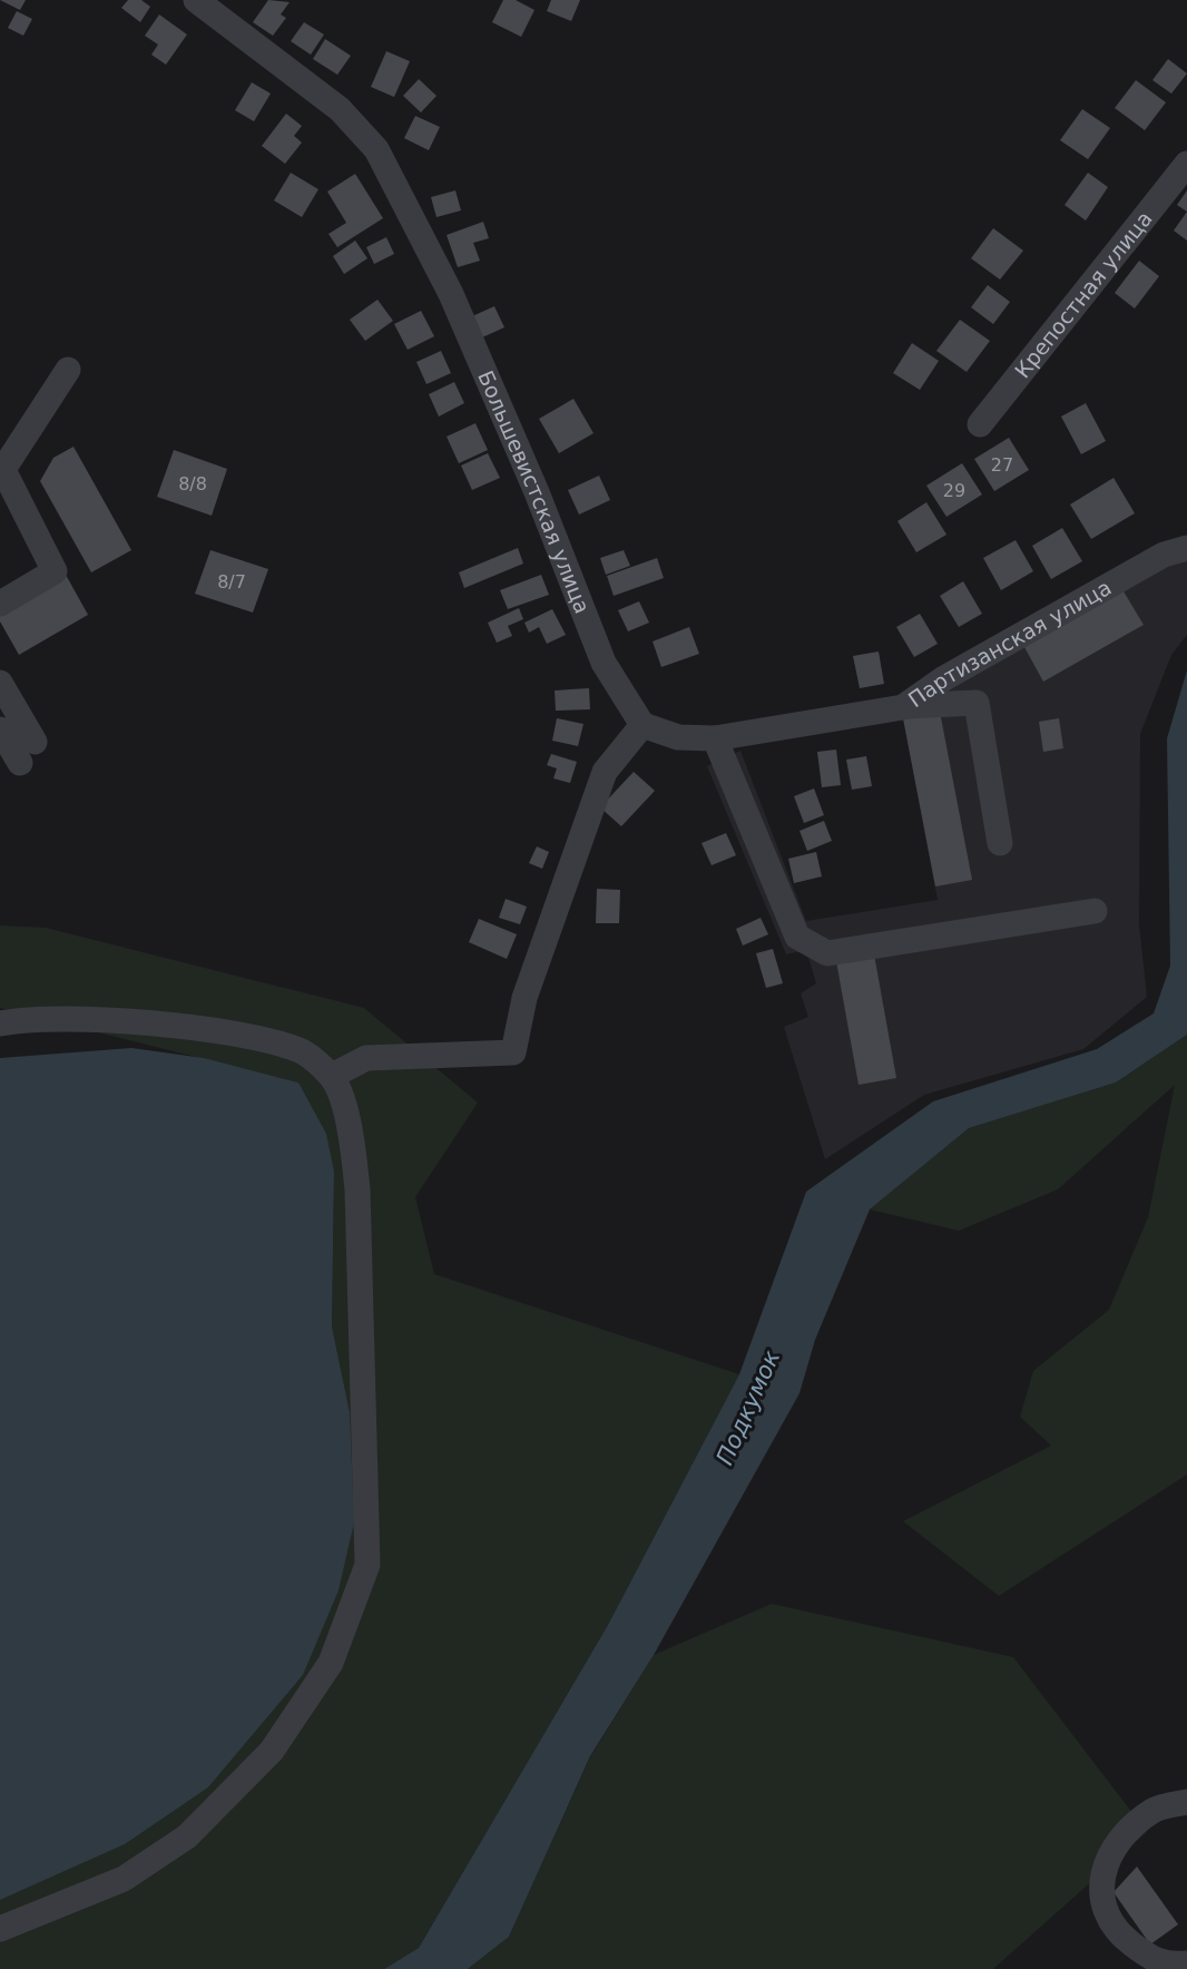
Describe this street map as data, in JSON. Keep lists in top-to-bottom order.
{
  "streets": {
    "street": ["Крепостная улица", "Большевистская улица", "Партизанская улица"]
  },
  "crossings": [
    ["Большевистская улица", "Партизанская улица"]
  ],
  "water": ["Подкумок"],
  "house_numbers": [
    "27",
    "8/8",
    "29",
    "8/7"
  ]
}
